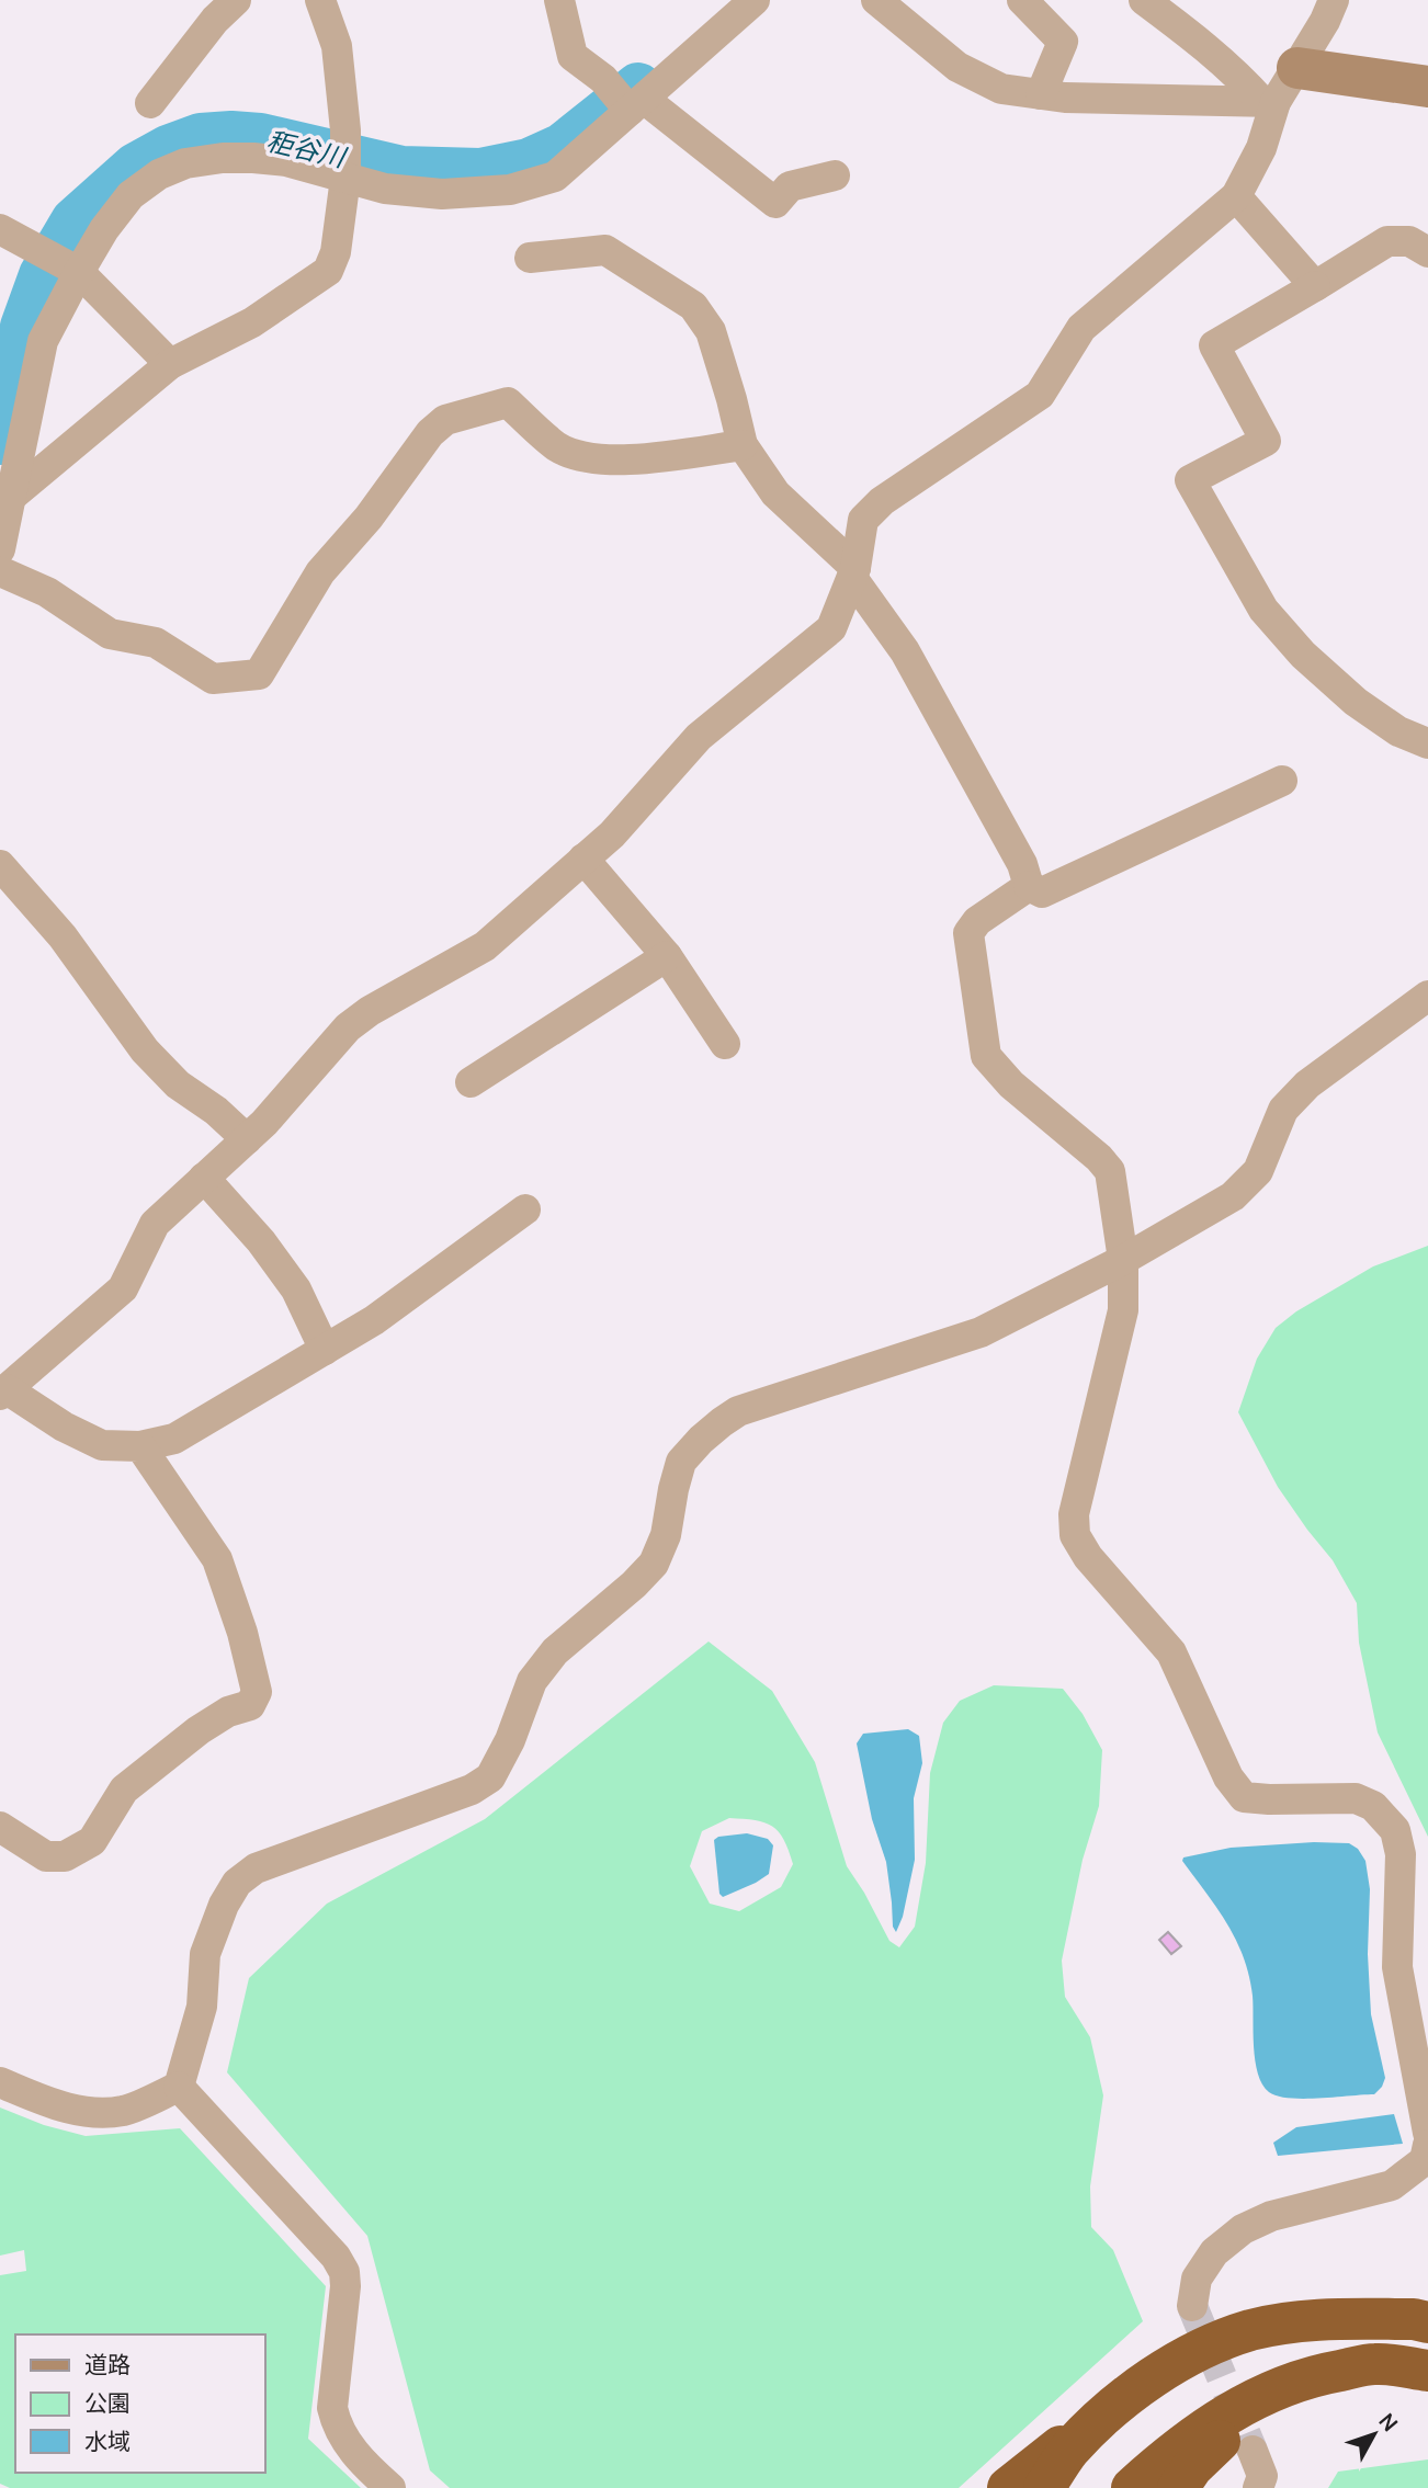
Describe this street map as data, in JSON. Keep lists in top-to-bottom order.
{
  "water": ["秬谷川"],
  "legend": ["道路", "公園", "水域"],
  "north": "top right"
}
